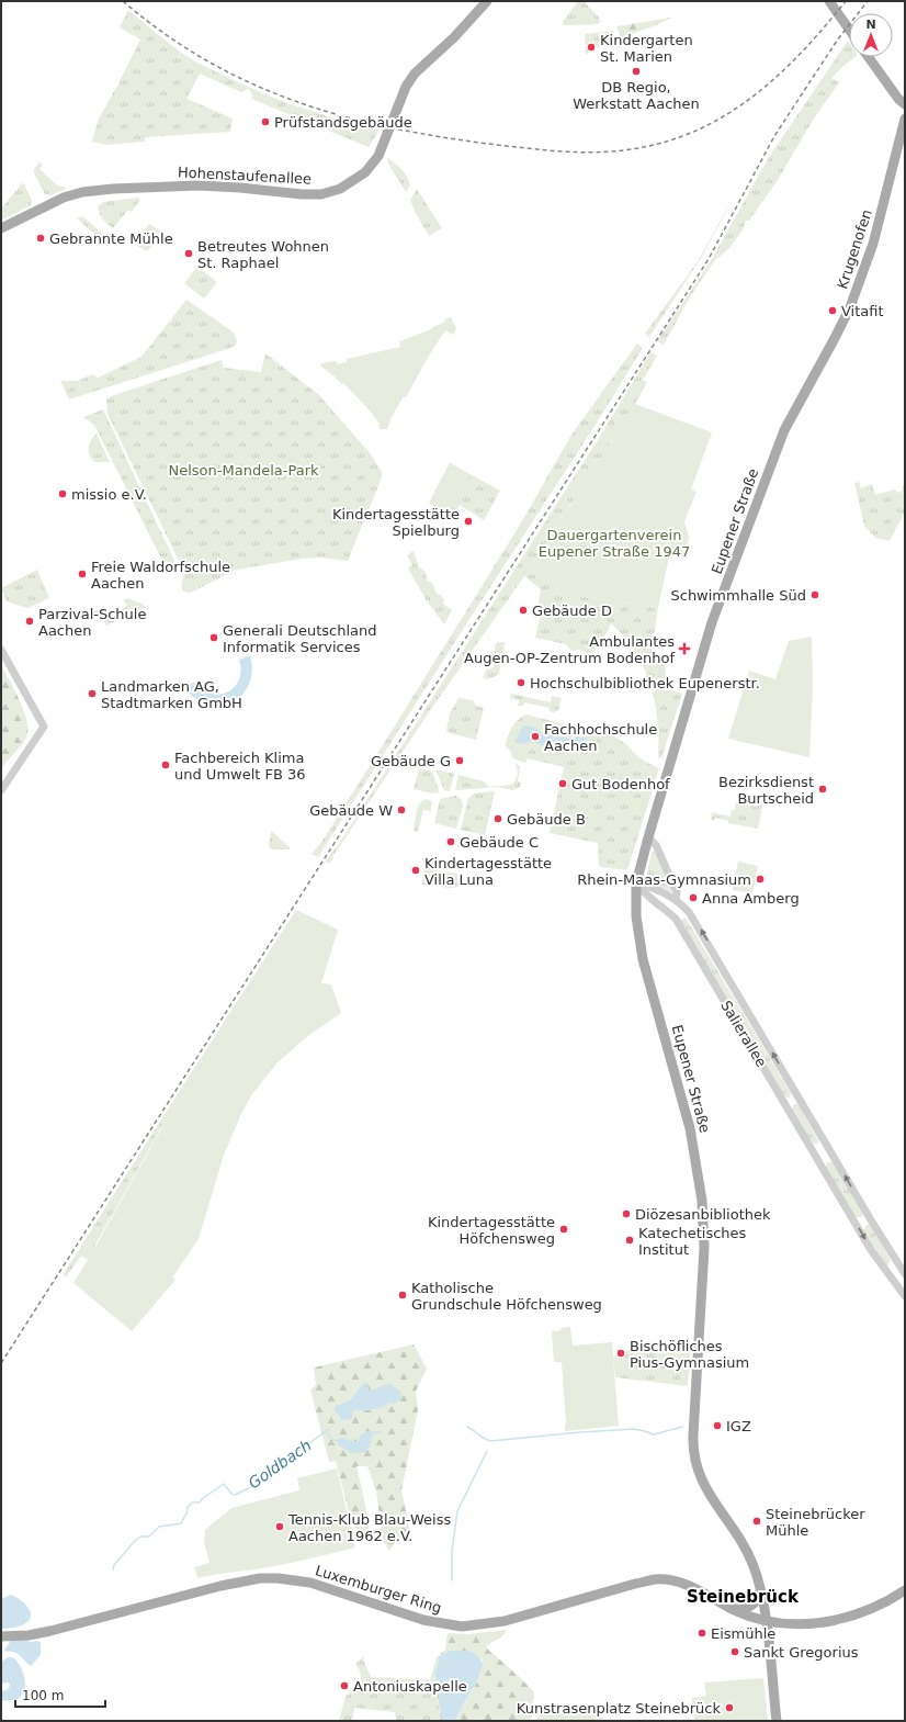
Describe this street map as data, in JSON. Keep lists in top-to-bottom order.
{
  "streets": {
    "main road": [
      "Hohenstaufenallee",
      "Krugenofen",
      "Eupener Straße",
      "Luxemburger Ring"
    ],
    "street": ["Salierallee"]
  },
  "crossings": [
    ["Krugenofen", "Eupener Straße"],
    ["Eupener Straße", "Salierallee"],
    ["Eupener Straße", "Luxemburger Ring"]
  ],
  "districts": ["Steinebrück"],
  "water": ["Goldbach"],
  "parks": ["Nelson-Mandela-Park", "Dauergartenverein Eupener Straße 1947"],
  "places": {
    "other": [
      "Kindergarten St. Marien",
      "DB Regio, Werkstatt Aachen",
      "Prüfstandsgebäude",
      "Gebrannte Mühle",
      "Betreutes Wohnen St. Raphael",
      "Vitafit",
      "missio e.V.",
      "Kindertagesstätte Spielburg",
      "Freie Waldorfschule Aachen",
      "Schwimmhalle Süd",
      "Gebäude D",
      "Parzival-Schule Aachen",
      "Generali Deutschland Informatik Services",
      "Hochschulbibliothek Eupenerstr.",
      "Landmarken AG, Stadtmarken GmbH",
      "Fachhochschule Aachen",
      "Gebäude G",
      "Fachbereich Klima und Umwelt FB 36",
      "Gut Bodenhof",
      "Bezirksdienst Burtscheid",
      "Gebäude W",
      "Gebäude B",
      "Gebäude C",
      "Kindertagesstätte Villa Luna",
      "Rhein-Maas-Gymnasium",
      "Anna Amberg",
      "Diözesanbibliothek",
      "Kindertagesstätte Höfchensweg",
      "Katechetisches Institut",
      "Katholische Grundschule Höfchensweg",
      "Bischöfliches Pius-Gymnasium",
      "IGZ",
      "Steinebrücker Mühle",
      "Tennis-Klub Blau-Weiss Aachen 1962 e.V.",
      "Eismühle",
      "Sankt Gregorius",
      "Antoniuskapelle",
      "Kunstrasenplatz Steinebrück"
    ],
    "health": ["Ambulantes Augen-OP-Zentrum Bodenhof"]
  },
  "scale_bar": "100 m",
  "north": "top"
}
